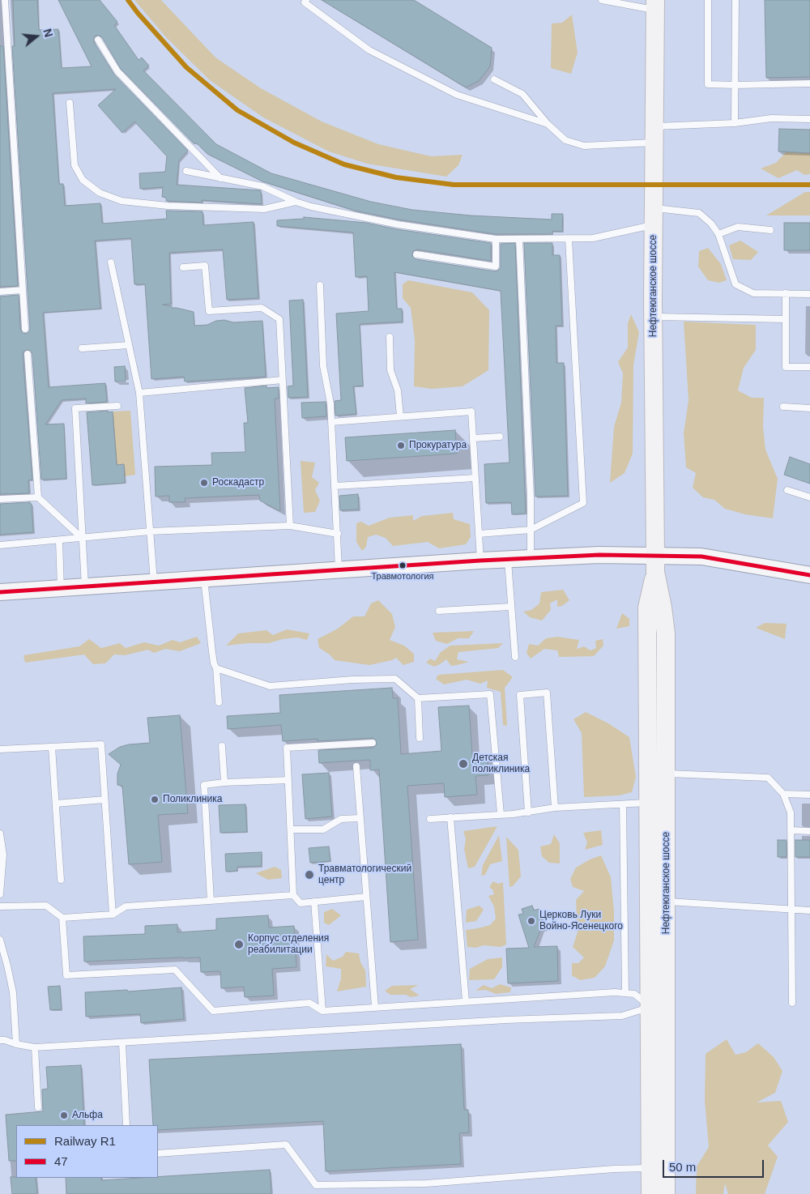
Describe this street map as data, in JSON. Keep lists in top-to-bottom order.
{
  "streets": {
    "main road": ["Нефтеюганское шоссе"]
  },
  "places": [
    "Прокуратура",
    "Роскадастр",
    "Травмотология",
    "Детская поликлиника",
    "Поликлиника",
    "Травматологический центр",
    "Церковь Луки Войно-Ясенецкого",
    "Корпус отделения реабилитации",
    "Альфа"
  ],
  "lines": ["rail line R1", "transit line 47"],
  "legend": ["Railway R1", "47"],
  "scale_bar": "50 m",
  "north": "right"
}
